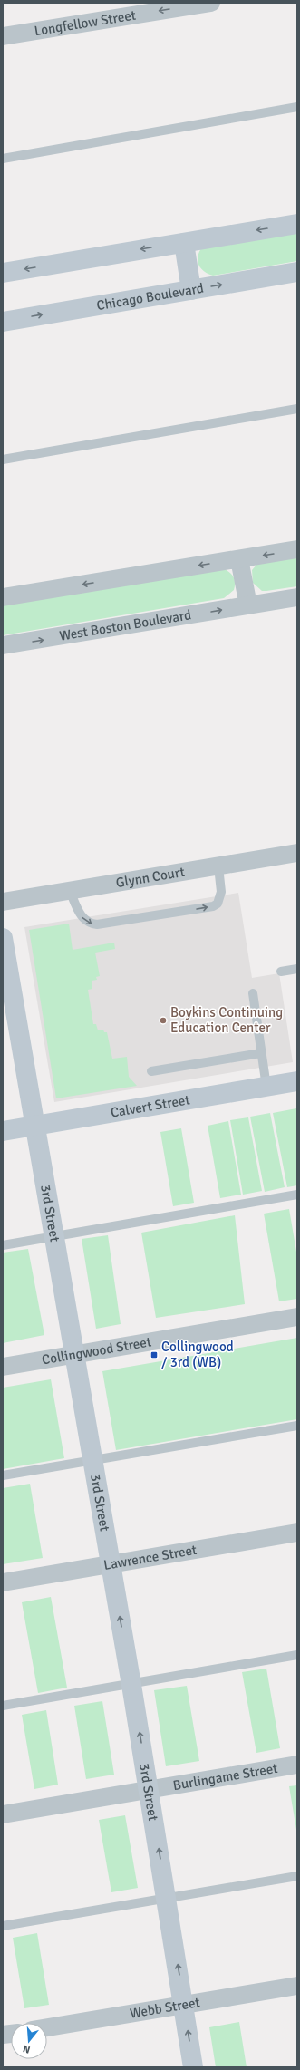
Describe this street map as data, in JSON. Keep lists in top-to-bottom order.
{
  "streets": {
    "street": [
      "Longfellow Street",
      "Chicago Boulevard",
      "West Boston Boulevard",
      "Glynn Court",
      "Calvert Street",
      "3rd Street",
      "Collingwood Street",
      "Lawrence Street",
      "Burlingame Street",
      "Webb Street"
    ]
  },
  "crossings": [
    ["Calvert Street", "3rd Street"],
    ["3rd Street", "Collingwood Street"],
    ["3rd Street", "Lawrence Street"],
    ["3rd Street", "Burlingame Street"],
    ["3rd Street", "Webb Street"]
  ],
  "one_way": ["Longfellow Street", "3rd Street"],
  "places": {
    "other": ["Boykins Continuing Education Center"],
    "transit": ["Collingwood / 3rd (WB)"]
  },
  "north": "bottom"
}
